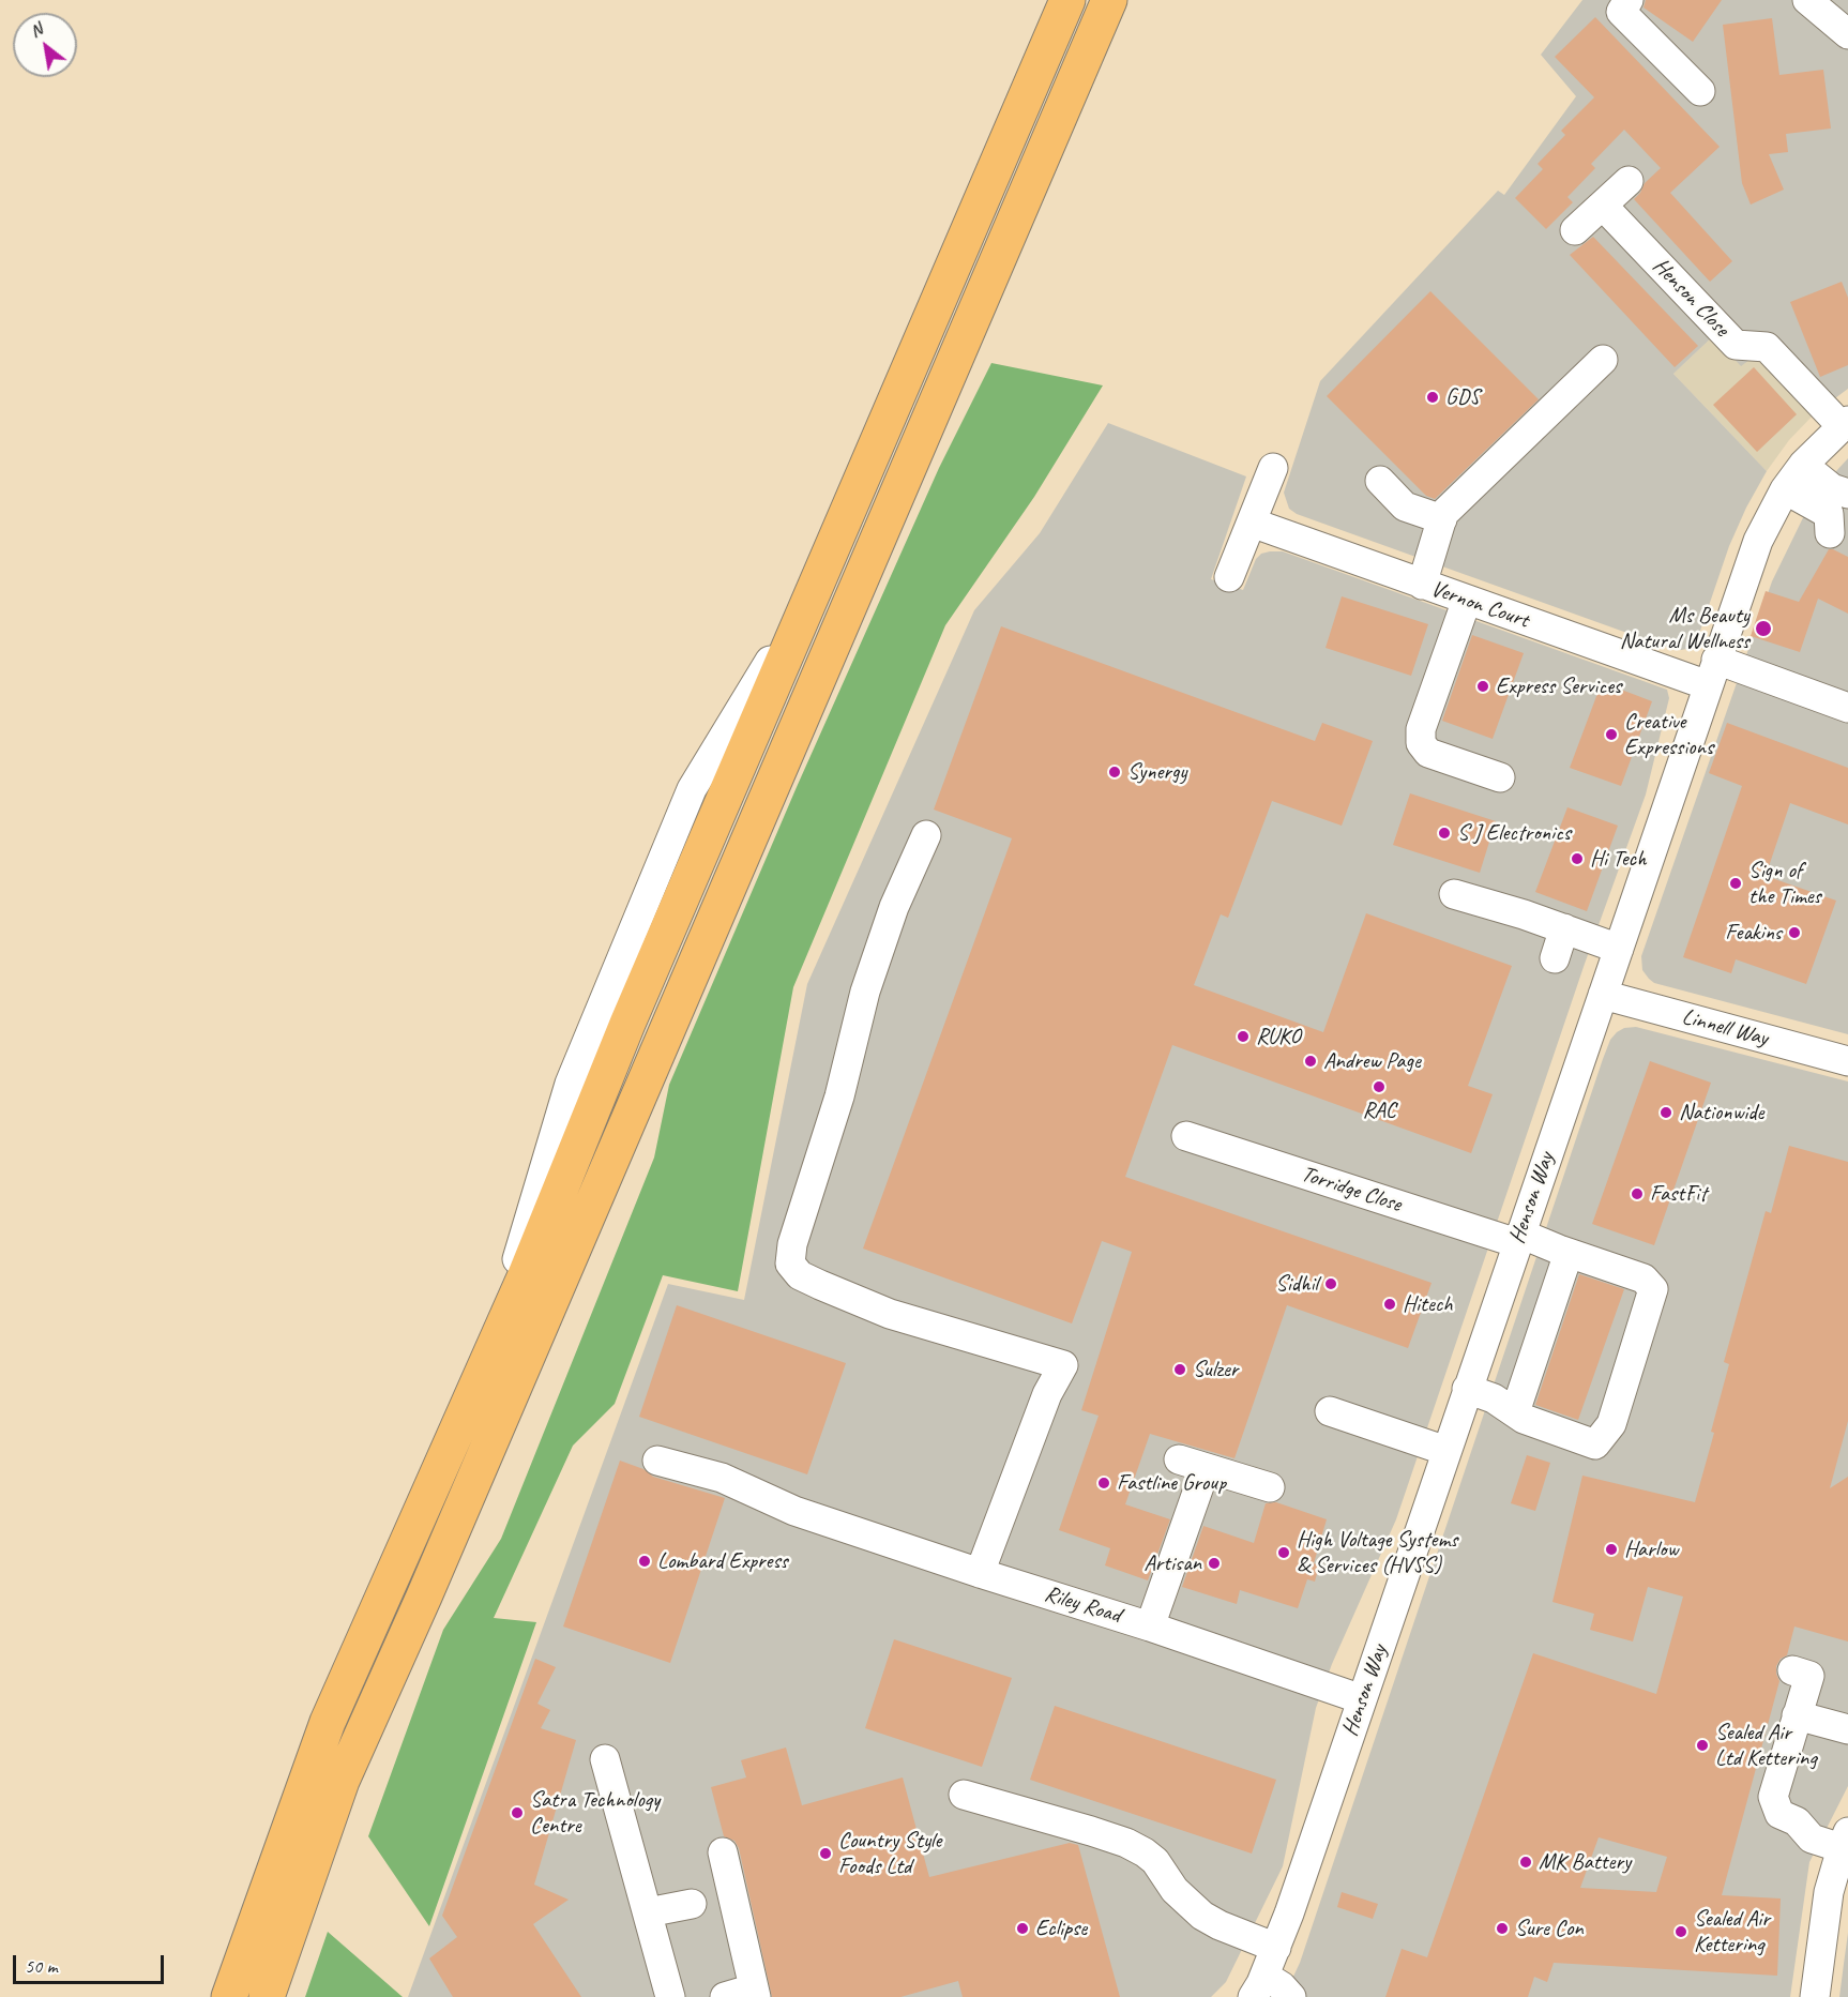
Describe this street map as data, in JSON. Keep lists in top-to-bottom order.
{
  "streets": {
    "street": [
      "Henson Close",
      "Vernon Court",
      "Linnell Way",
      "Torridge Close",
      "Henson Way",
      "Riley Road"
    ]
  },
  "crossings": [
    ["Henson Close", "Henson Way"],
    ["Vernon Court", "Henson Way"],
    ["Linnell Way", "Henson Way"],
    ["Torridge Close", "Henson Way"],
    ["Henson Way", "Riley Road"]
  ],
  "places": [
    "GDS",
    "Ms Beauty Natural Wellness",
    "Express Services",
    "Creative Expressions",
    "Synergy",
    "S J Electronics",
    "Hi Tech",
    "Sign of the Times",
    "Feakins",
    "RUKO",
    "Andrew Page",
    "RAC",
    "Nationwide",
    "FastFit",
    "Sidhil",
    "Hitech",
    "Sulzer",
    "Fastline Group",
    "Harlow",
    "High Voltage Systems & Services (HVSS)",
    "Lombard Express",
    "Artisan",
    "Sealed Air Ltd Kettering",
    "Satra Technology Centre",
    "Country Style Foods Ltd",
    "MK Battery",
    "Eclipse",
    "Sure Con",
    "Sealed Air Kettering"
  ],
  "scale_bar": "50 m",
  "north": "top left"
}
